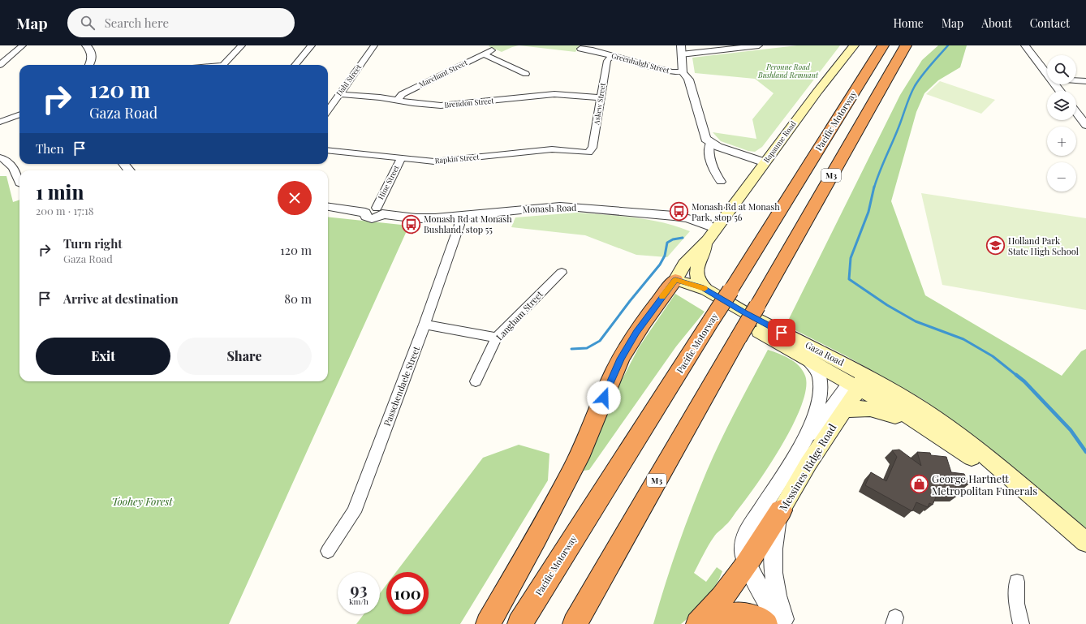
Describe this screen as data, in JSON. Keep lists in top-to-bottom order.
{
  "streets": {
    "highway": ["Pacific Motorway", "M3"],
    "main road": ["Bapaume Road", "Gaza Road", "Messines Ridge Road"],
    "street": [
      "Greenhalgh Street",
      "Marchant Street",
      "Dahl Street",
      "Brendon Street",
      "Askew Street",
      "Rapkin Street",
      "Hine Street",
      "Monash Road",
      "Langham Street",
      "Passchendaele Street"
    ]
  },
  "crossings": [
    ["Greenhalgh Street", "Askew Street"],
    ["Marchant Street", "Brendon Street"],
    ["Dahl Street", "Brendon Street"],
    ["Brendon Street", "Askew Street"],
    ["Askew Street", "Rapkin Street"],
    ["Bapaume Road", "Monash Road"],
    ["Bapaume Road", "Gaza Road"],
    ["Rapkin Street", "Hine Street"],
    ["Hine Street", "Monash Road"],
    ["Monash Road", "Passchendaele Street"],
    ["Gaza Road", "Messines Ridge Road"]
  ],
  "parks": ["Peronne Road Bushland Remnant", "Toohey Forest"],
  "places": {
    "bus stop": ["Monash Rd at Monash Park, stop 56", "Monash Rd at Monash Bushland, stop 55"],
    "school or university": ["Holland Park State High School"],
    "shop": ["George Hartnett Metropolitan Funerals"]
  },
  "page": {
    "header": "Map",
    "search": "Search here",
    "nav": [
      "Home",
      "Map",
      "About",
      "Contact"
    ],
    "map_buttons": ["+", "−"],
    "turn": ["120 m", "Gaza Road"],
    "then": "Then",
    "heading": ["1 min", "200 m · 17:18"],
    "list": [
      {
        "name": "Turn right",
        "note": "Gaza Road",
        "value": "120 m"
      },
      {
        "name": "Arrive at destination",
        "value": "80 m"
      }
    ],
    "buttons": ["Exit", "Share"],
    "speed": "93 km/h",
    "limit": "100"
  }
}
